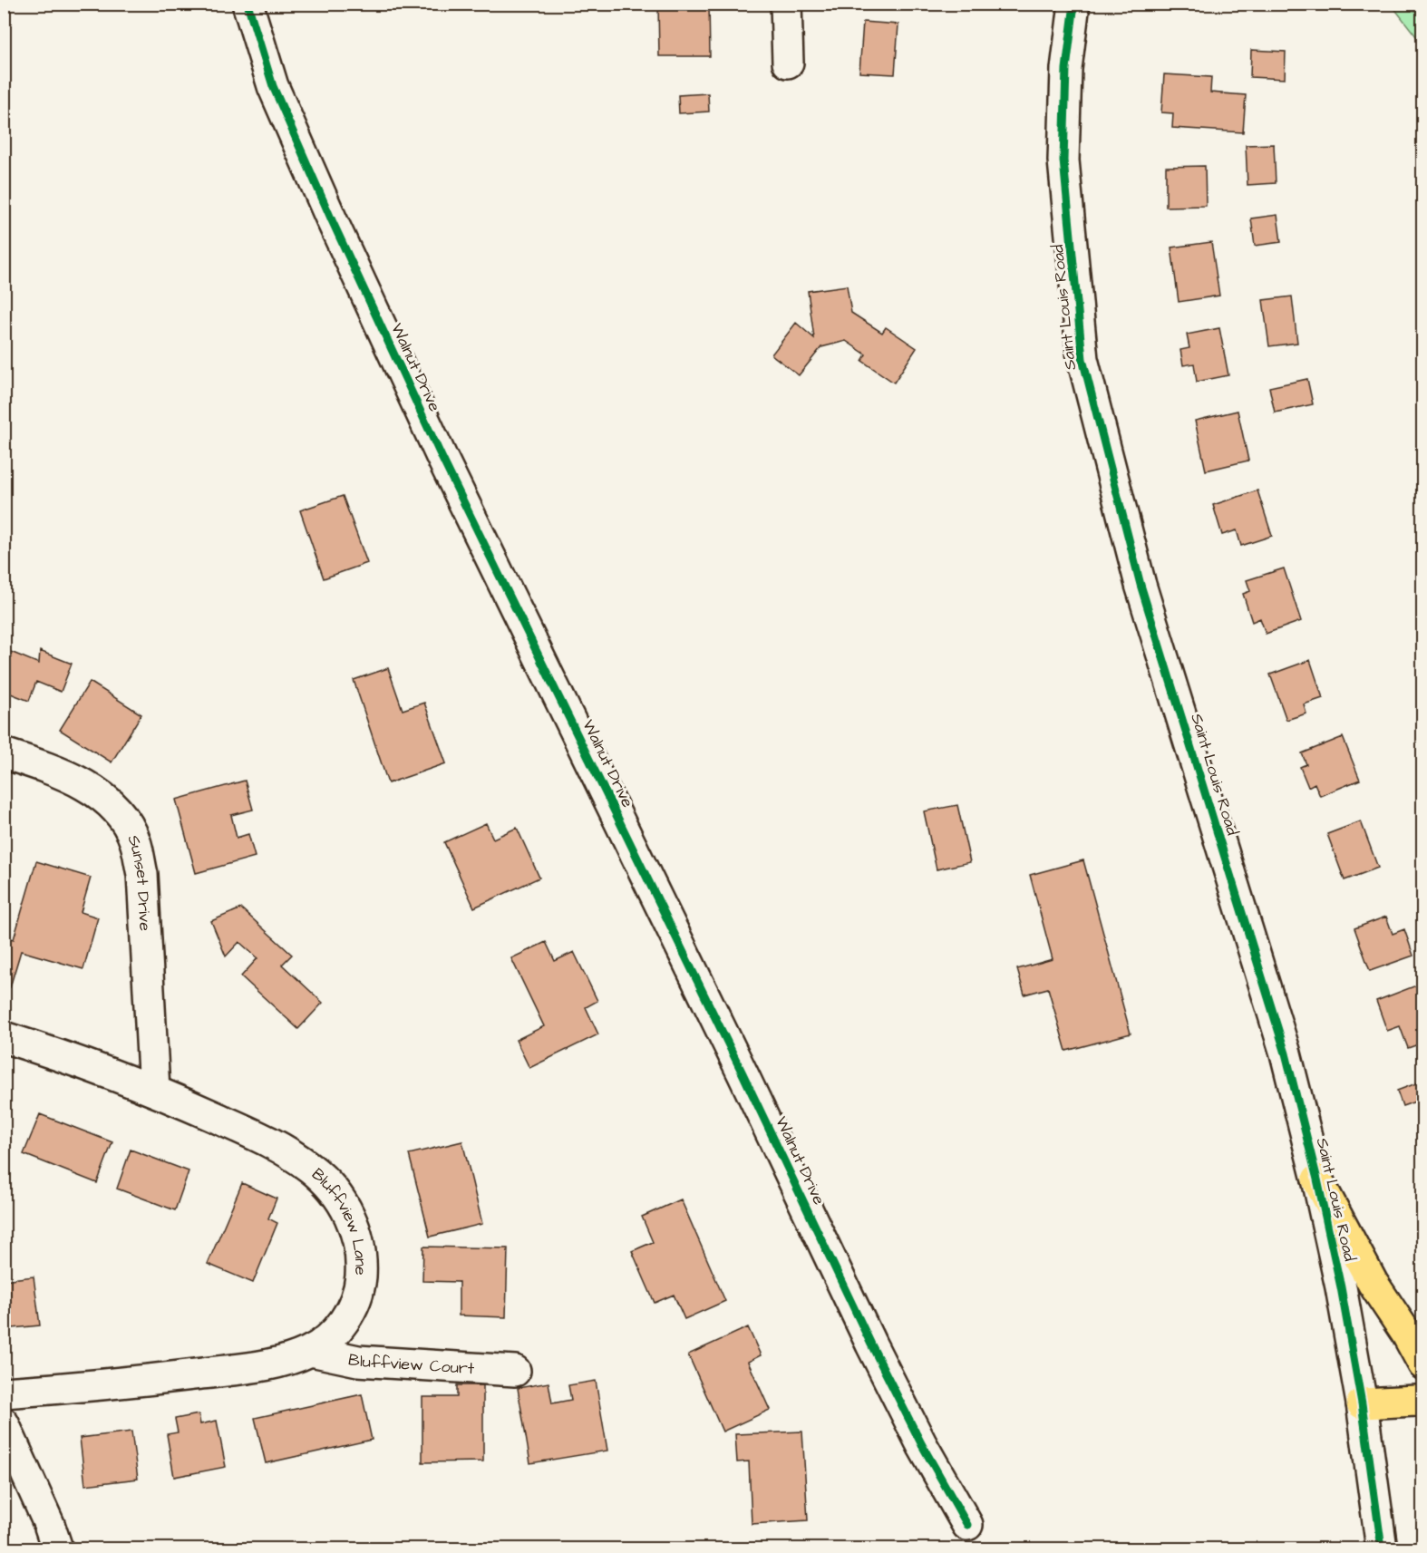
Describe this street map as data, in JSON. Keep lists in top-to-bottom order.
{
  "streets": {
    "street": [
      "Saint Louis Road",
      "Walnut Drive",
      "Sunset Drive",
      "Bluffview Lane",
      "Bluffview Court"
    ]
  },
  "crossings": [
    ["Sunset Drive", "Bluffview Lane"],
    ["Bluffview Lane", "Bluffview Court"]
  ]
}
